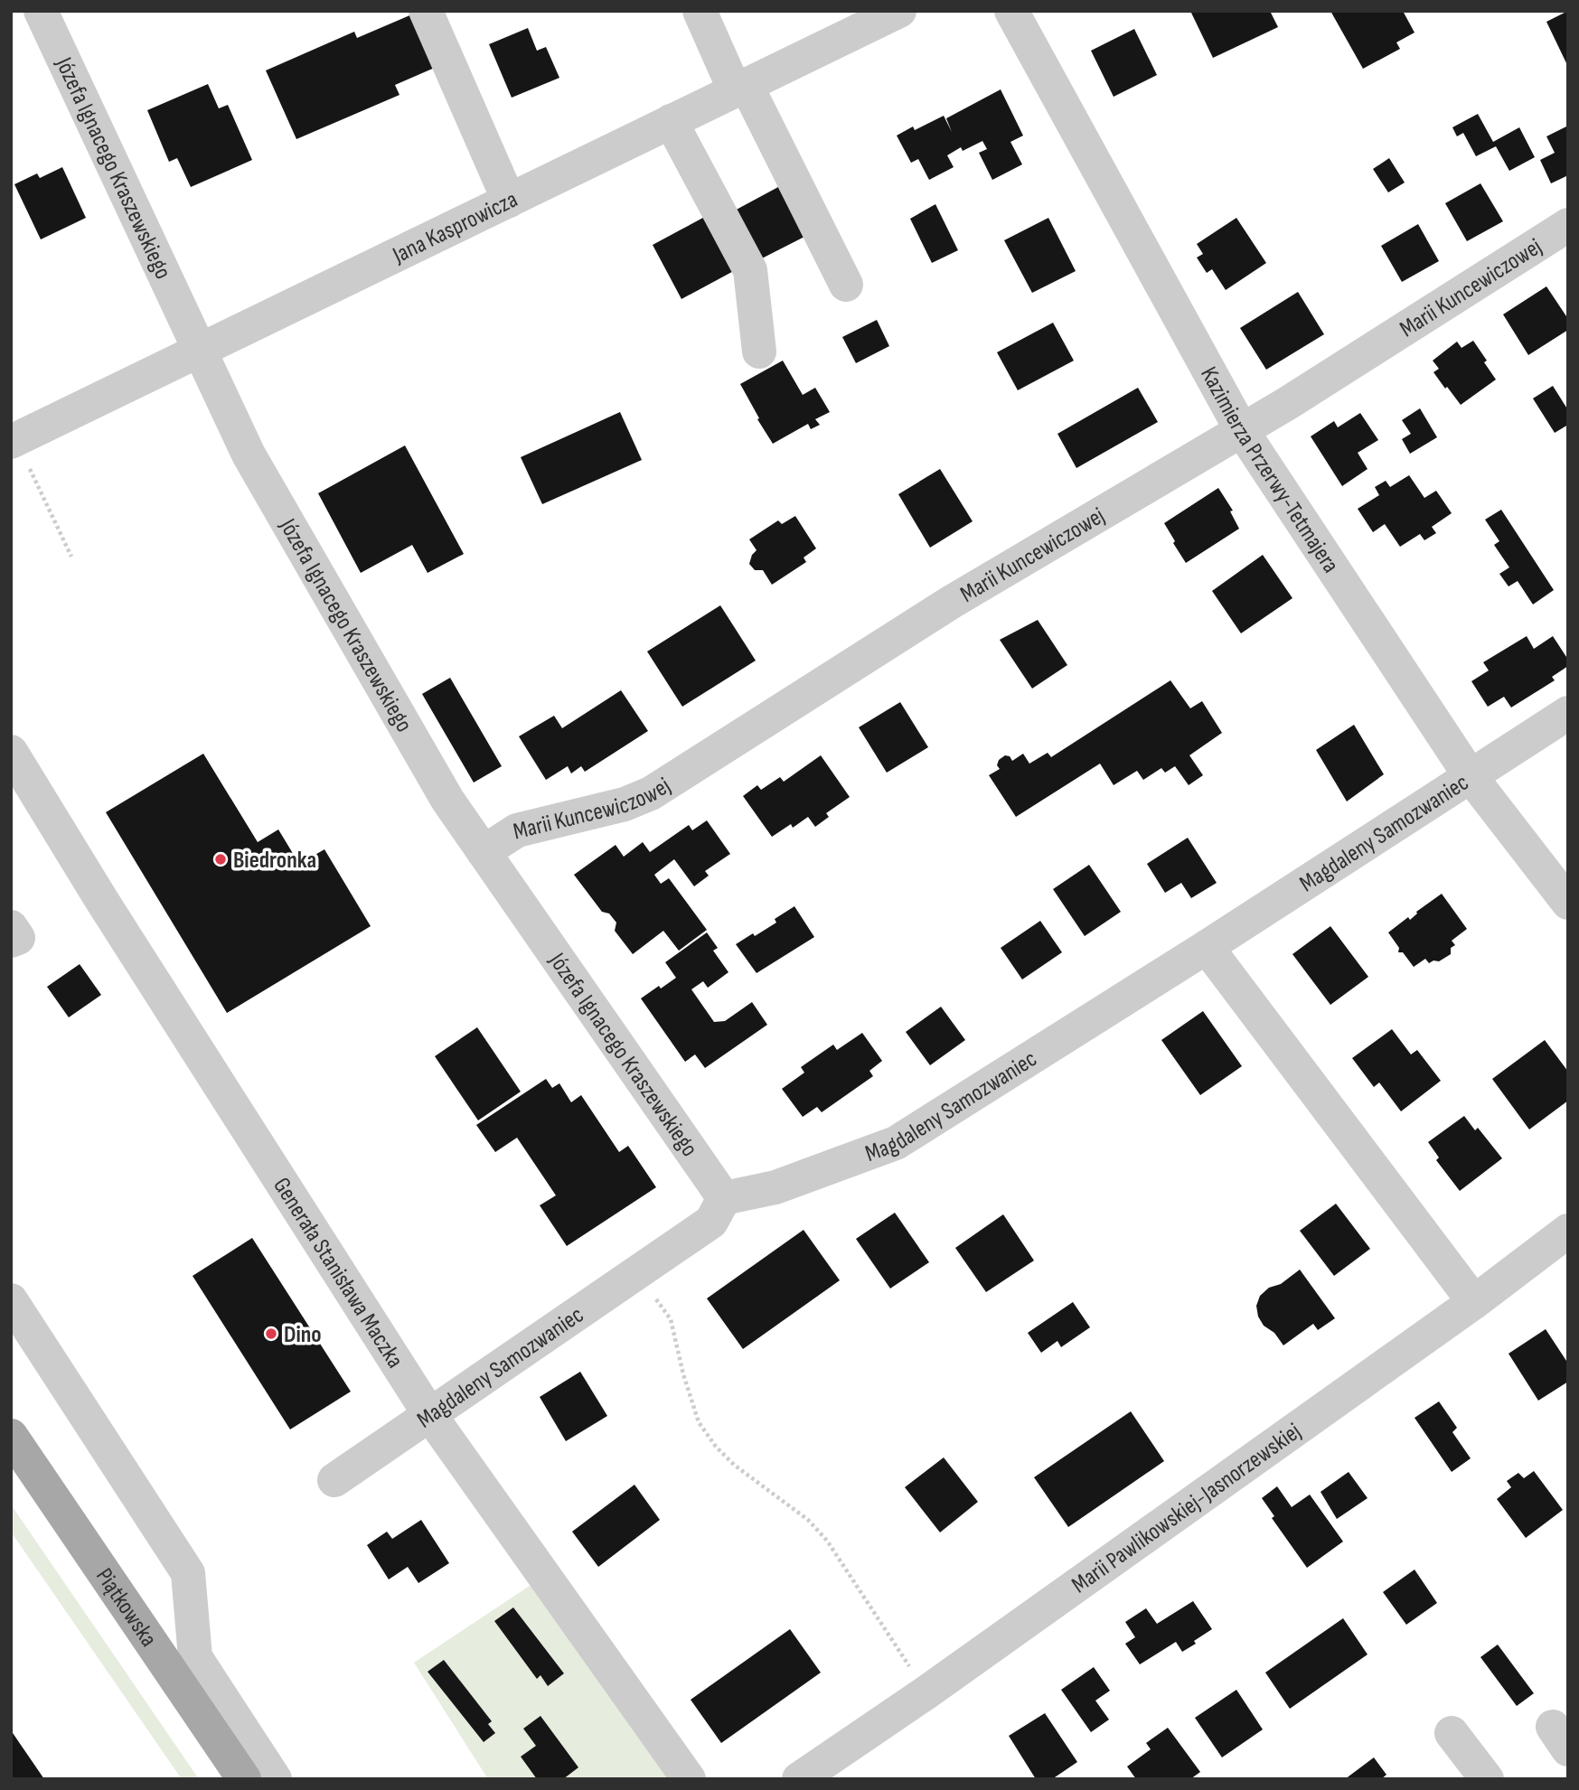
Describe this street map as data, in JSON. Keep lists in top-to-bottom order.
{
  "streets": {
    "main road": ["Piątkowska"],
    "street": [
      "Józefa Ignacego Kraszewskiego",
      "Jana Kasprowicza",
      "Marii Kuncewiczowej",
      "Kazimierza Przerwy-Tetmajera",
      "Magdaleny Samozwaniec",
      "Generała Stanisława Maczka",
      "Marii Pawlikowskiej-Jasnorzewskiej"
    ]
  },
  "crossings": [
    ["Józefa Ignacego Kraszewskiego", "Jana Kasprowicza"],
    ["Józefa Ignacego Kraszewskiego", "Marii Kuncewiczowej"],
    ["Józefa Ignacego Kraszewskiego", "Magdaleny Samozwaniec"],
    ["Marii Kuncewiczowej", "Kazimierza Przerwy-Tetmajera"],
    ["Kazimierza Przerwy-Tetmajera", "Magdaleny Samozwaniec"],
    ["Magdaleny Samozwaniec", "Generała Stanisława Maczka"]
  ],
  "places": ["Biedronka", "Dino"]
}
